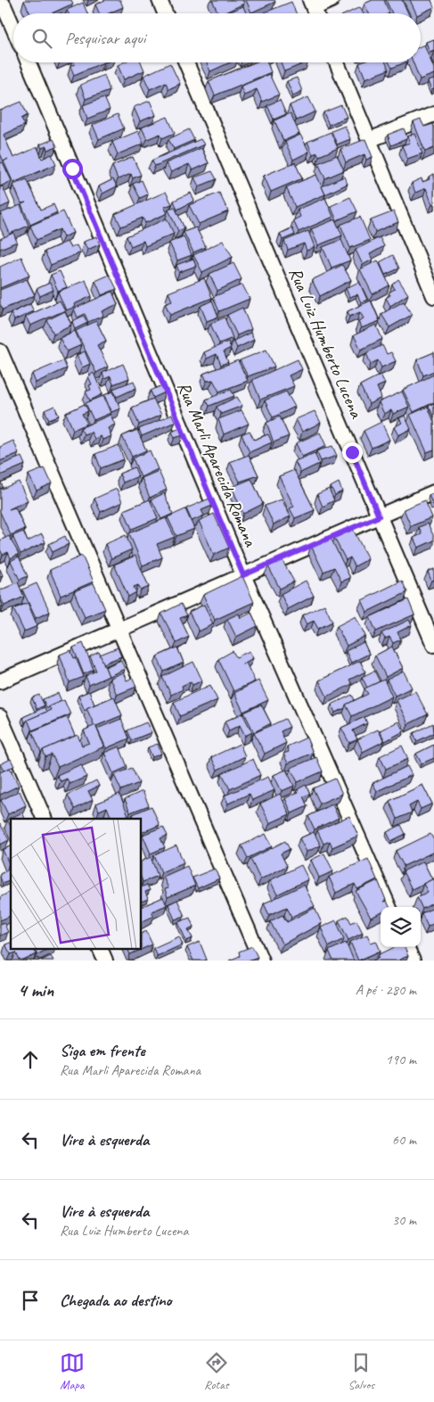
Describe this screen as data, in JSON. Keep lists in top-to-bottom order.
{
  "streets": {
    "street": ["Rua Luiz Humberto Lucena", "Rua Marli Aparecida Romana"]
  },
  "page": {
    "search": "Pesquisar aqui",
    "heading": ["4 min", "A pé · 280 m"],
    "list": [
      ["Siga em frente", "Rua Marli Aparecida Romana", "190 m"],
      ["Vire à esquerda", "60 m"],
      ["Vire à esquerda", "Rua Luiz Humberto Lucena", "30 m"],
      "Chegada ao destino"
    ],
    "nav": ["Mapa", "Rotas", "Salvos"]
  }
}
